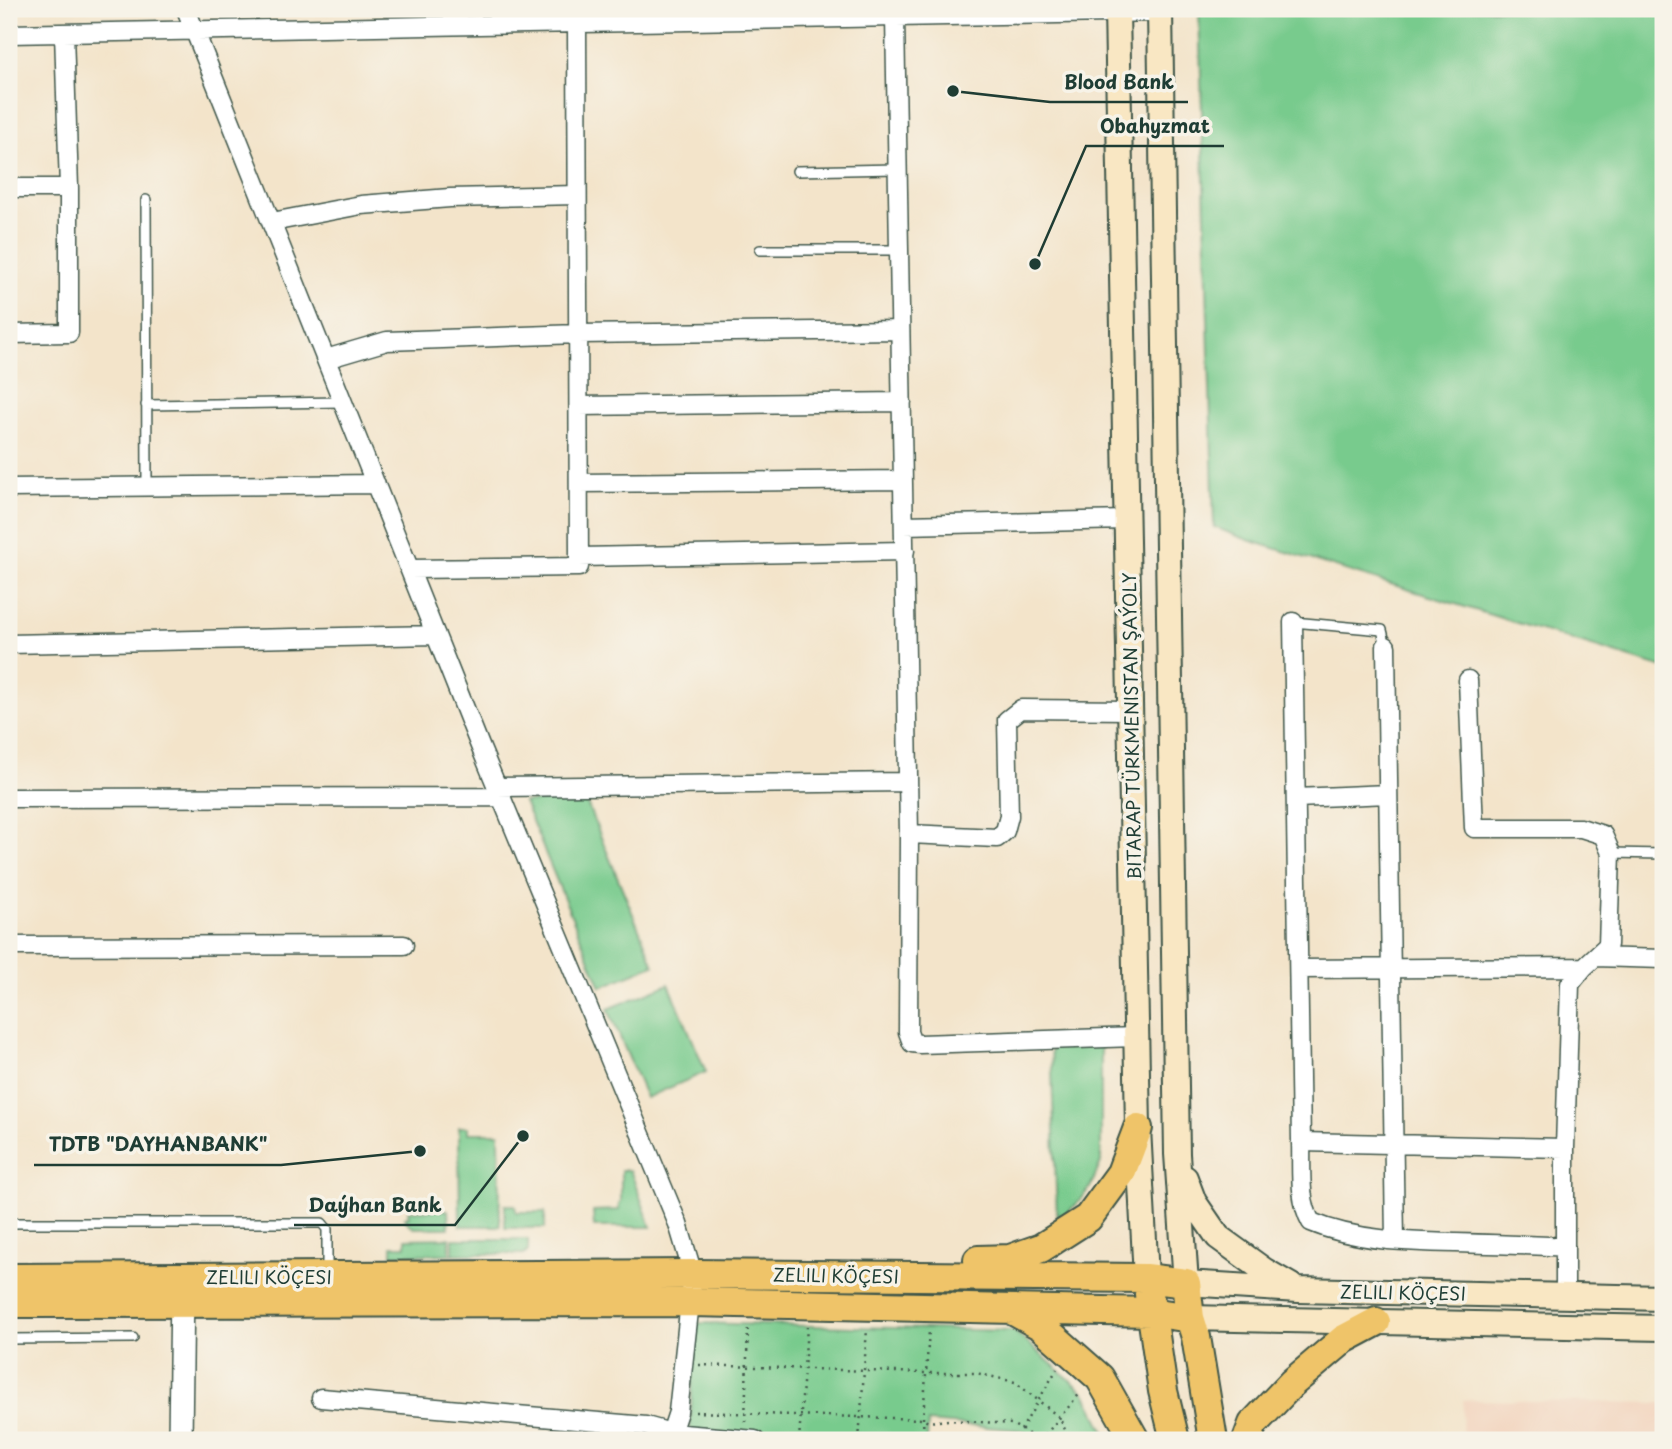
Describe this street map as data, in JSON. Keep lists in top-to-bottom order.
{
  "streets": {
    "main road": ["BITARAP TÜRKMENISTAN ŞAÝOLY", "ZELILI KÖÇESI"]
  },
  "crossings": [
    ["BITARAP TÜRKMENISTAN ŞAÝOLY", "ZELILI KÖÇESI"]
  ],
  "places": [
    "Blood Bank",
    "Obahyzmat",
    "Daýhan Bank",
    "TDTB \"DAYHANBANK\""
  ]
}
